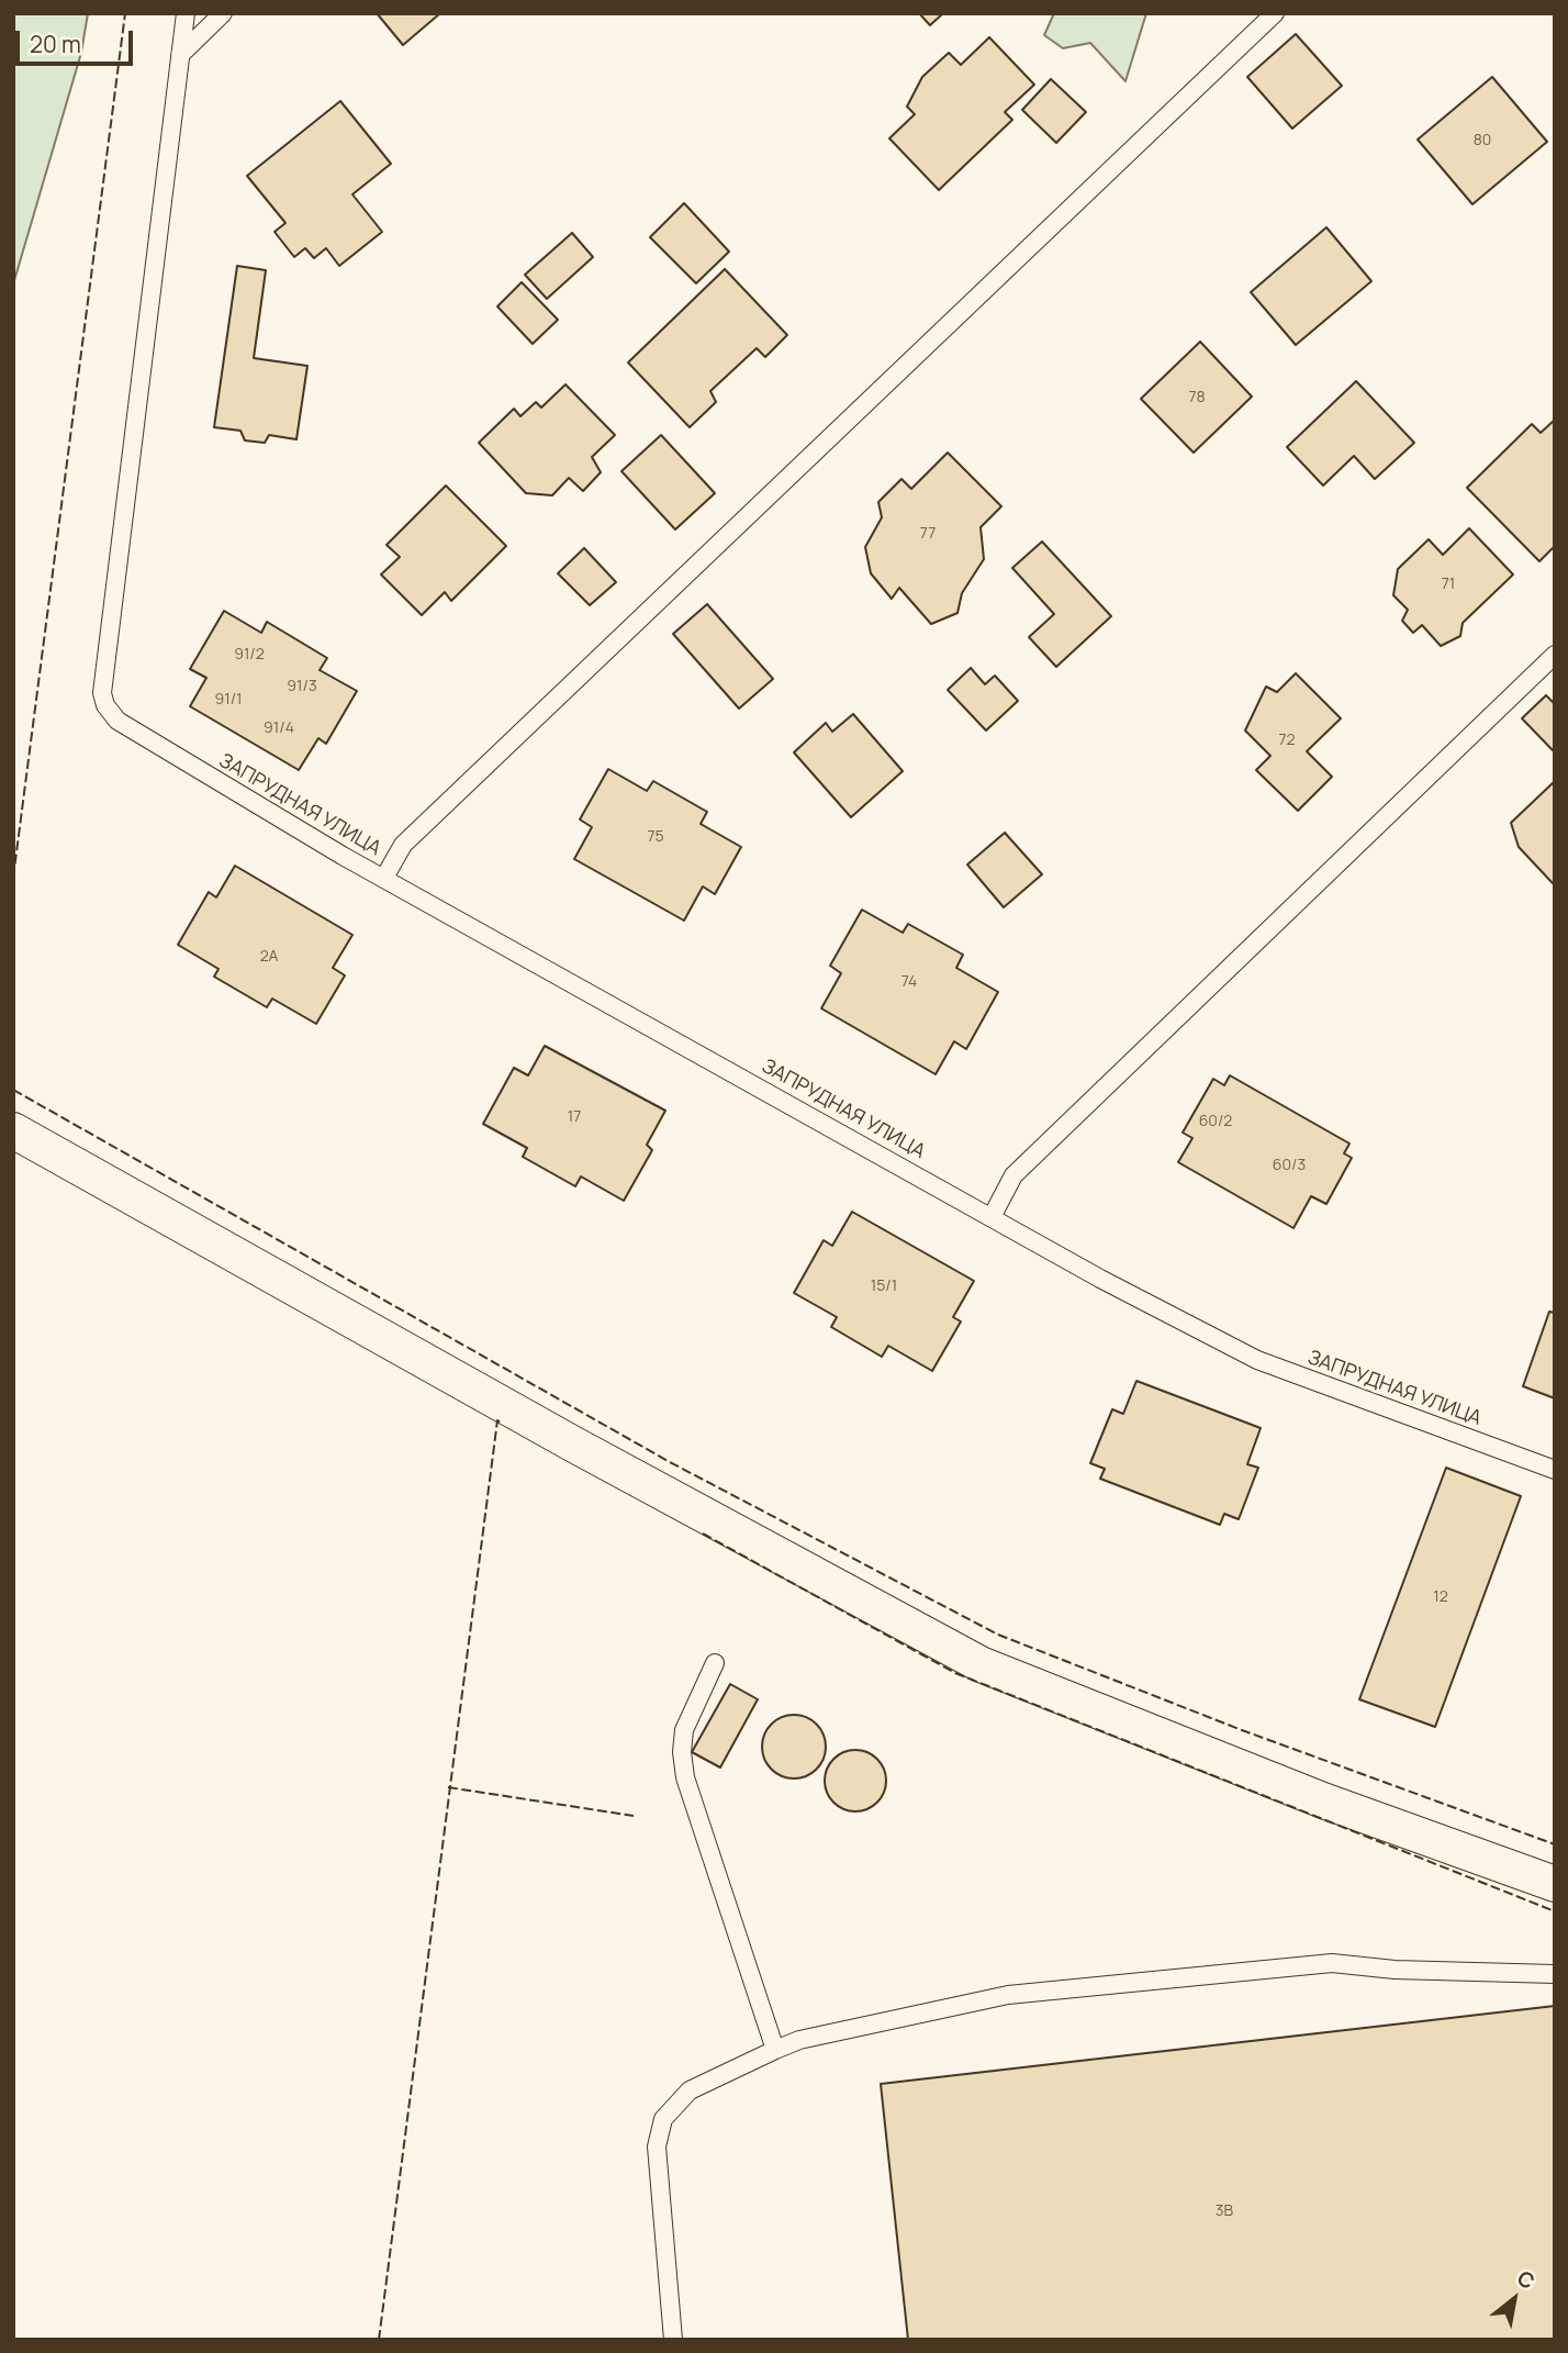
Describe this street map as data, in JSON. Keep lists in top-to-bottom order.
{
  "streets": {
    "lane": ["ЗАПРУДНАЯ УЛИЦА"]
  },
  "house_numbers": [
    "80",
    "78",
    "77",
    "71",
    "91/2",
    "91/3",
    "91/1",
    "91/4",
    "72",
    "75",
    "2А",
    "74",
    "17",
    "60/2",
    "60/3",
    "15/1",
    "12",
    "3В"
  ],
  "scale_bar": "20 m",
  "north": "top right"
}
